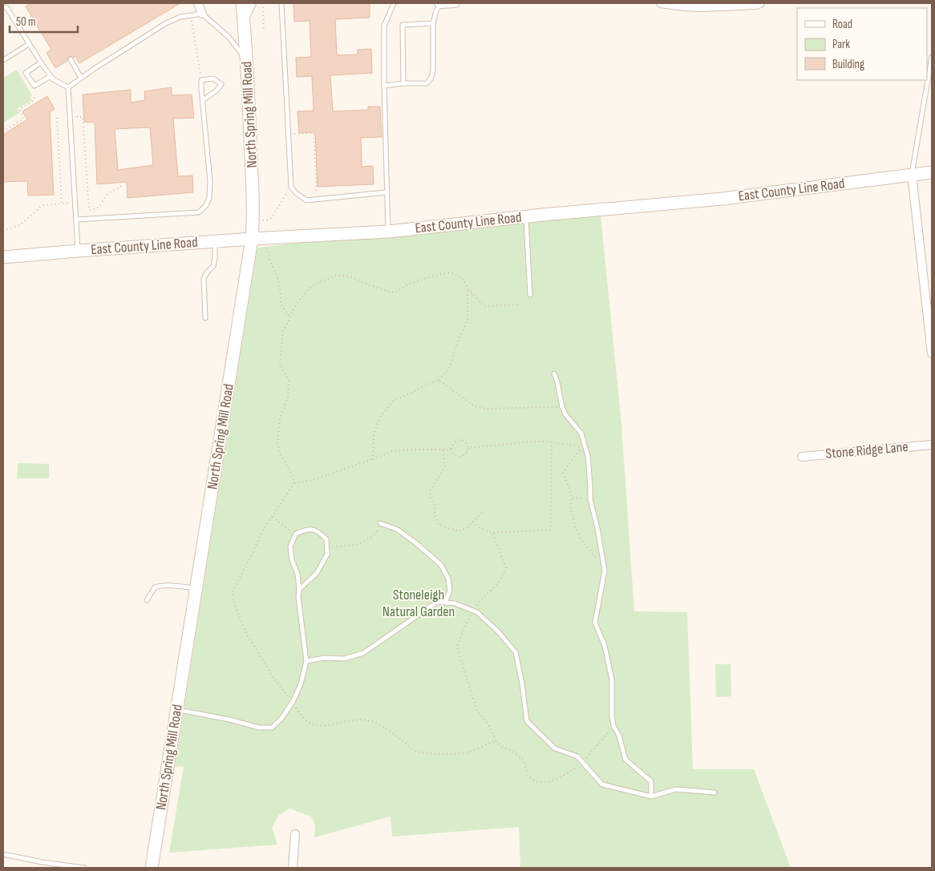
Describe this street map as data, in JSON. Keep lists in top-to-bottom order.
{
  "streets": {
    "street": ["North Spring Mill Road", "East County Line Road", "Stone Ridge Lane"]
  },
  "crossings": [
    ["North Spring Mill Road", "East County Line Road"]
  ],
  "parks": ["Stoneleigh Natural Garden"],
  "legend": ["Road", "Park", "Building"],
  "scale_bar": "50 m"
}
